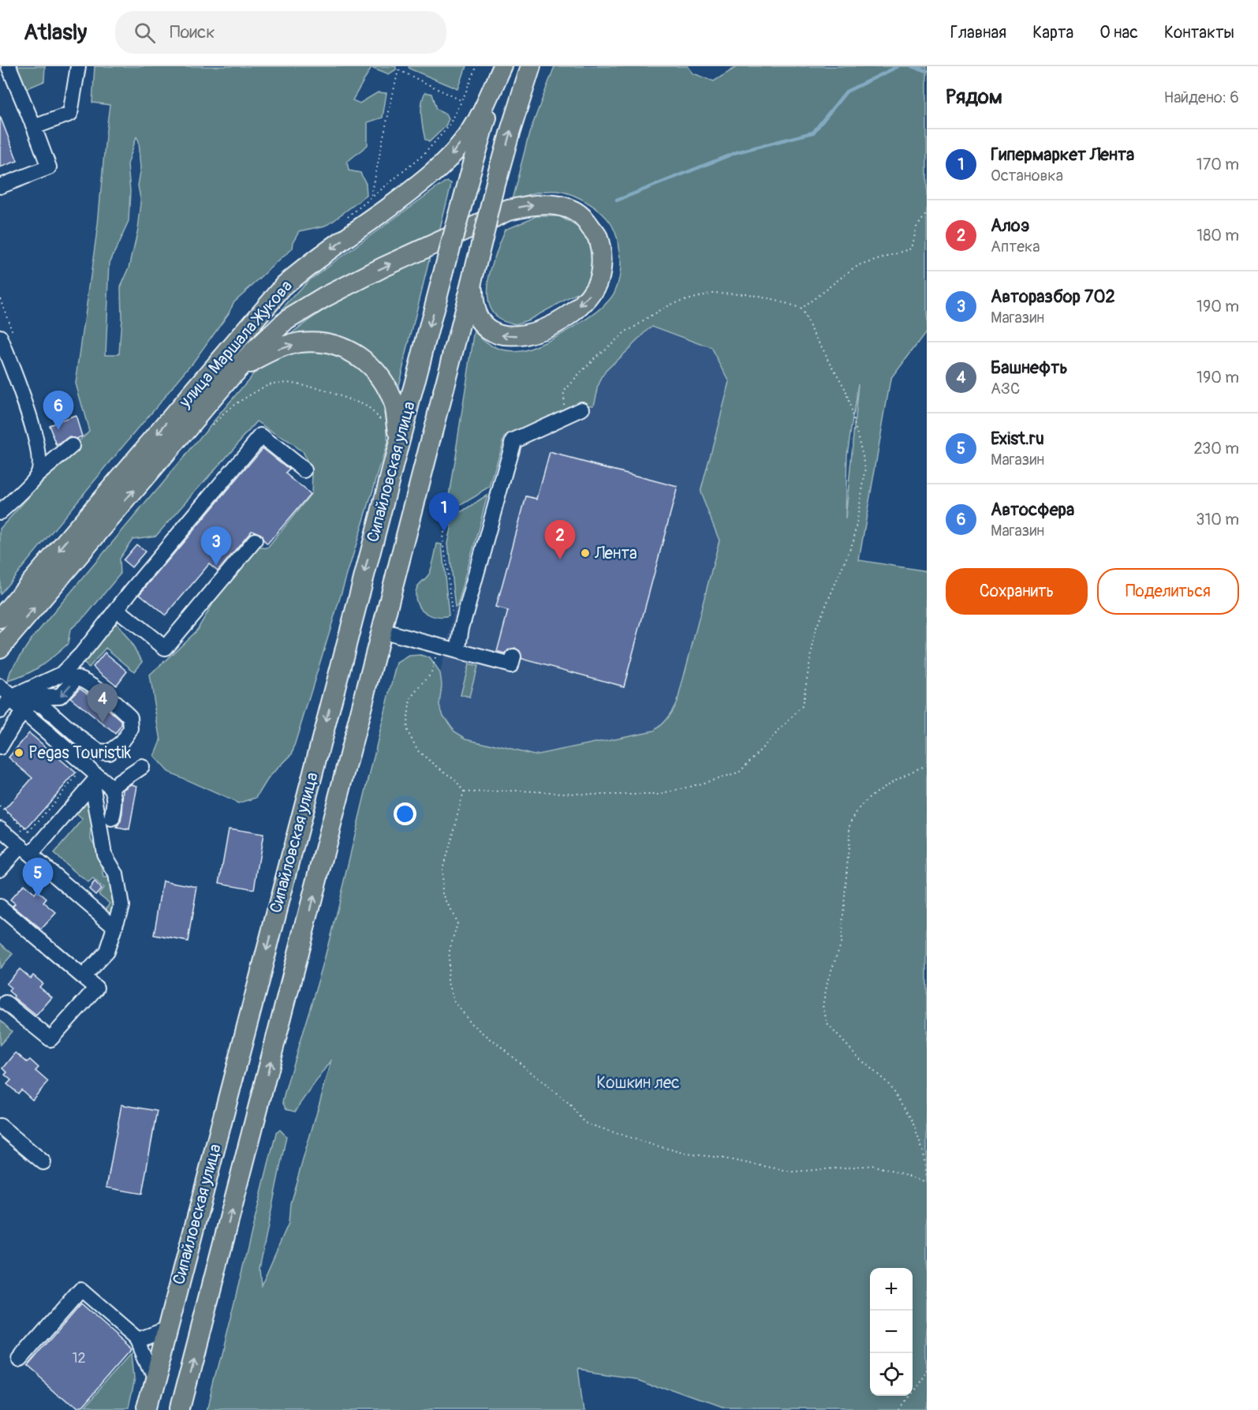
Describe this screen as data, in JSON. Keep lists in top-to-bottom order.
{
  "streets": {
    "main road": ["улица Маршала Жукова", "Сипайловская улица"]
  },
  "crossings": [
    ["улица Маршала Жукова", "Сипайловская улица"]
  ],
  "parks": ["Кошкин лес"],
  "places": ["Лента", "Pegas Touristik"],
  "house_numbers": ["12"],
  "page": {
    "header": "Atlasly",
    "search": "Поиск",
    "nav": [
      "Главная",
      "Карта",
      "О нас",
      "Контакты"
    ],
    "heading": ["Рядом", "Найдено: 6"],
    "list": [
      {
        "mark": "1",
        "name": "Гипермаркет Лента",
        "note": "Остановка",
        "value": "170 m"
      },
      {
        "mark": "2",
        "name": "Алоэ",
        "note": "Аптека",
        "value": "180 m"
      },
      {
        "mark": "3",
        "name": "Авторазбор 702",
        "note": "Магазин",
        "value": "190 m"
      },
      {
        "mark": "4",
        "name": "Башнефть",
        "note": "АЗС",
        "value": "190 m"
      },
      {
        "mark": "5",
        "name": "Exist.ru",
        "note": "Магазин",
        "value": "230 m"
      },
      {
        "mark": "6",
        "name": "Автосфера",
        "note": "Магазин",
        "value": "310 m"
      }
    ],
    "pins": [
      "6",
      "1",
      "2",
      "3",
      "4",
      "5"
    ],
    "buttons": ["Сохранить", "Поделиться"],
    "map_buttons": ["+", "−"]
  }
}
